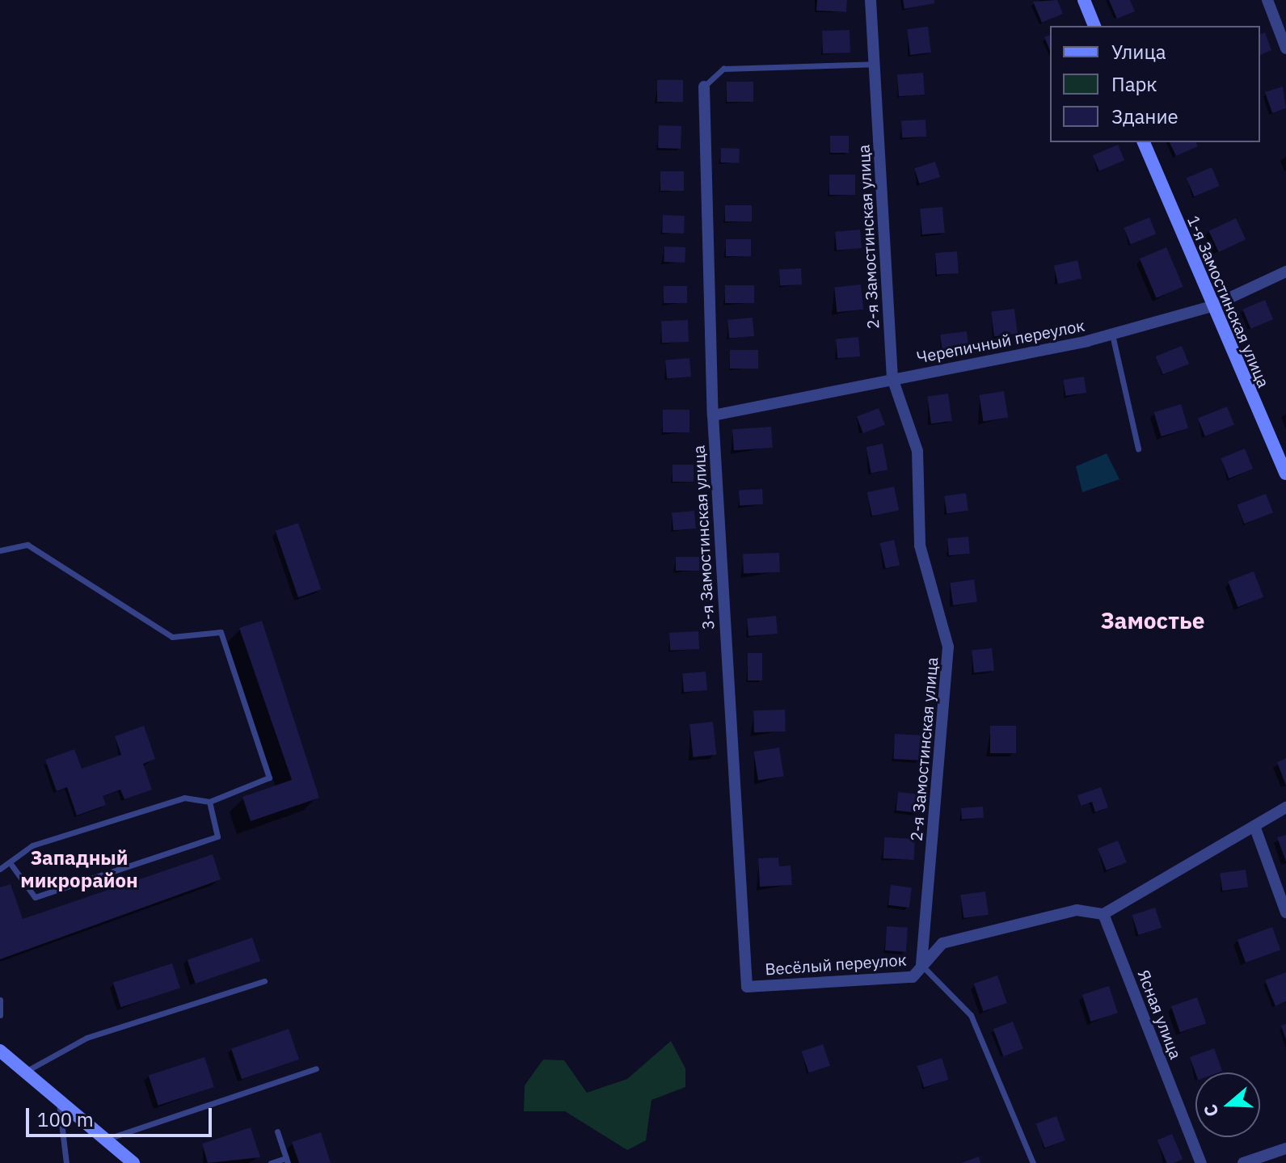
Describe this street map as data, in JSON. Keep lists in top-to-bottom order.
{
  "streets": {
    "street": [
      "2-я Замостинская улица",
      "1-я Замостинская улица",
      "Черепичный переулок",
      "3-я Замостинская улица",
      "Весёлый переулок",
      "Ясная улица"
    ]
  },
  "crossings": [
    ["2-я Замостинская улица", "Черепичный переулок"],
    ["2-я Замостинская улица", "Весёлый переулок"],
    ["1-я Замостинская улица", "Черепичный переулок"],
    ["Черепичный переулок", "3-я Замостинская улица"],
    ["3-я Замостинская улица", "Весёлый переулок"]
  ],
  "districts": ["Замостье", "Западный микрорайон"],
  "legend": ["Улица", "Парк", "Здание"],
  "scale_bar": "100 m",
  "north": "left"
}
